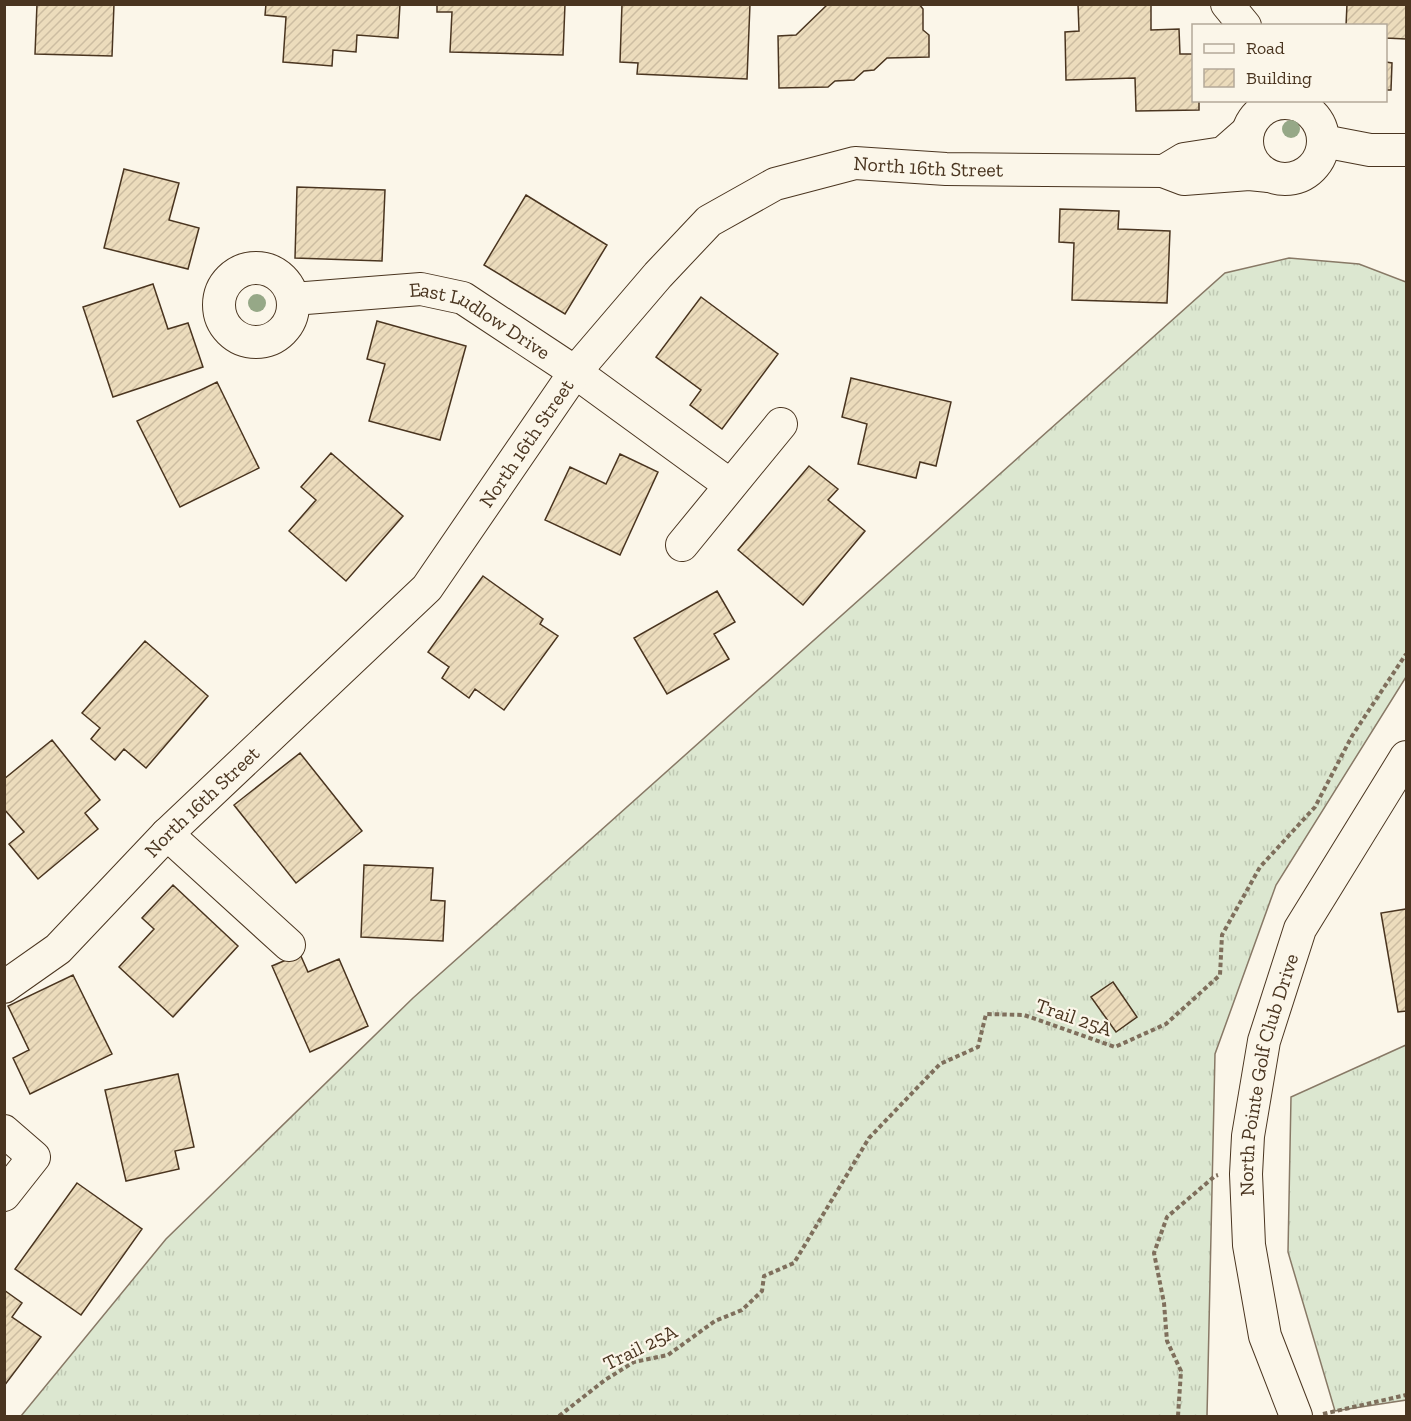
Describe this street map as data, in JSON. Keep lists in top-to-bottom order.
{
  "streets": {
    "street": ["North 16th Street", "East Ludlow Drive", "North Pointe Golf Club Drive"],
    "path": ["Trail 25A"]
  },
  "crossings": [
    ["North 16th Street", "East Ludlow Drive"]
  ],
  "legend": ["Road", "Building"]
}
